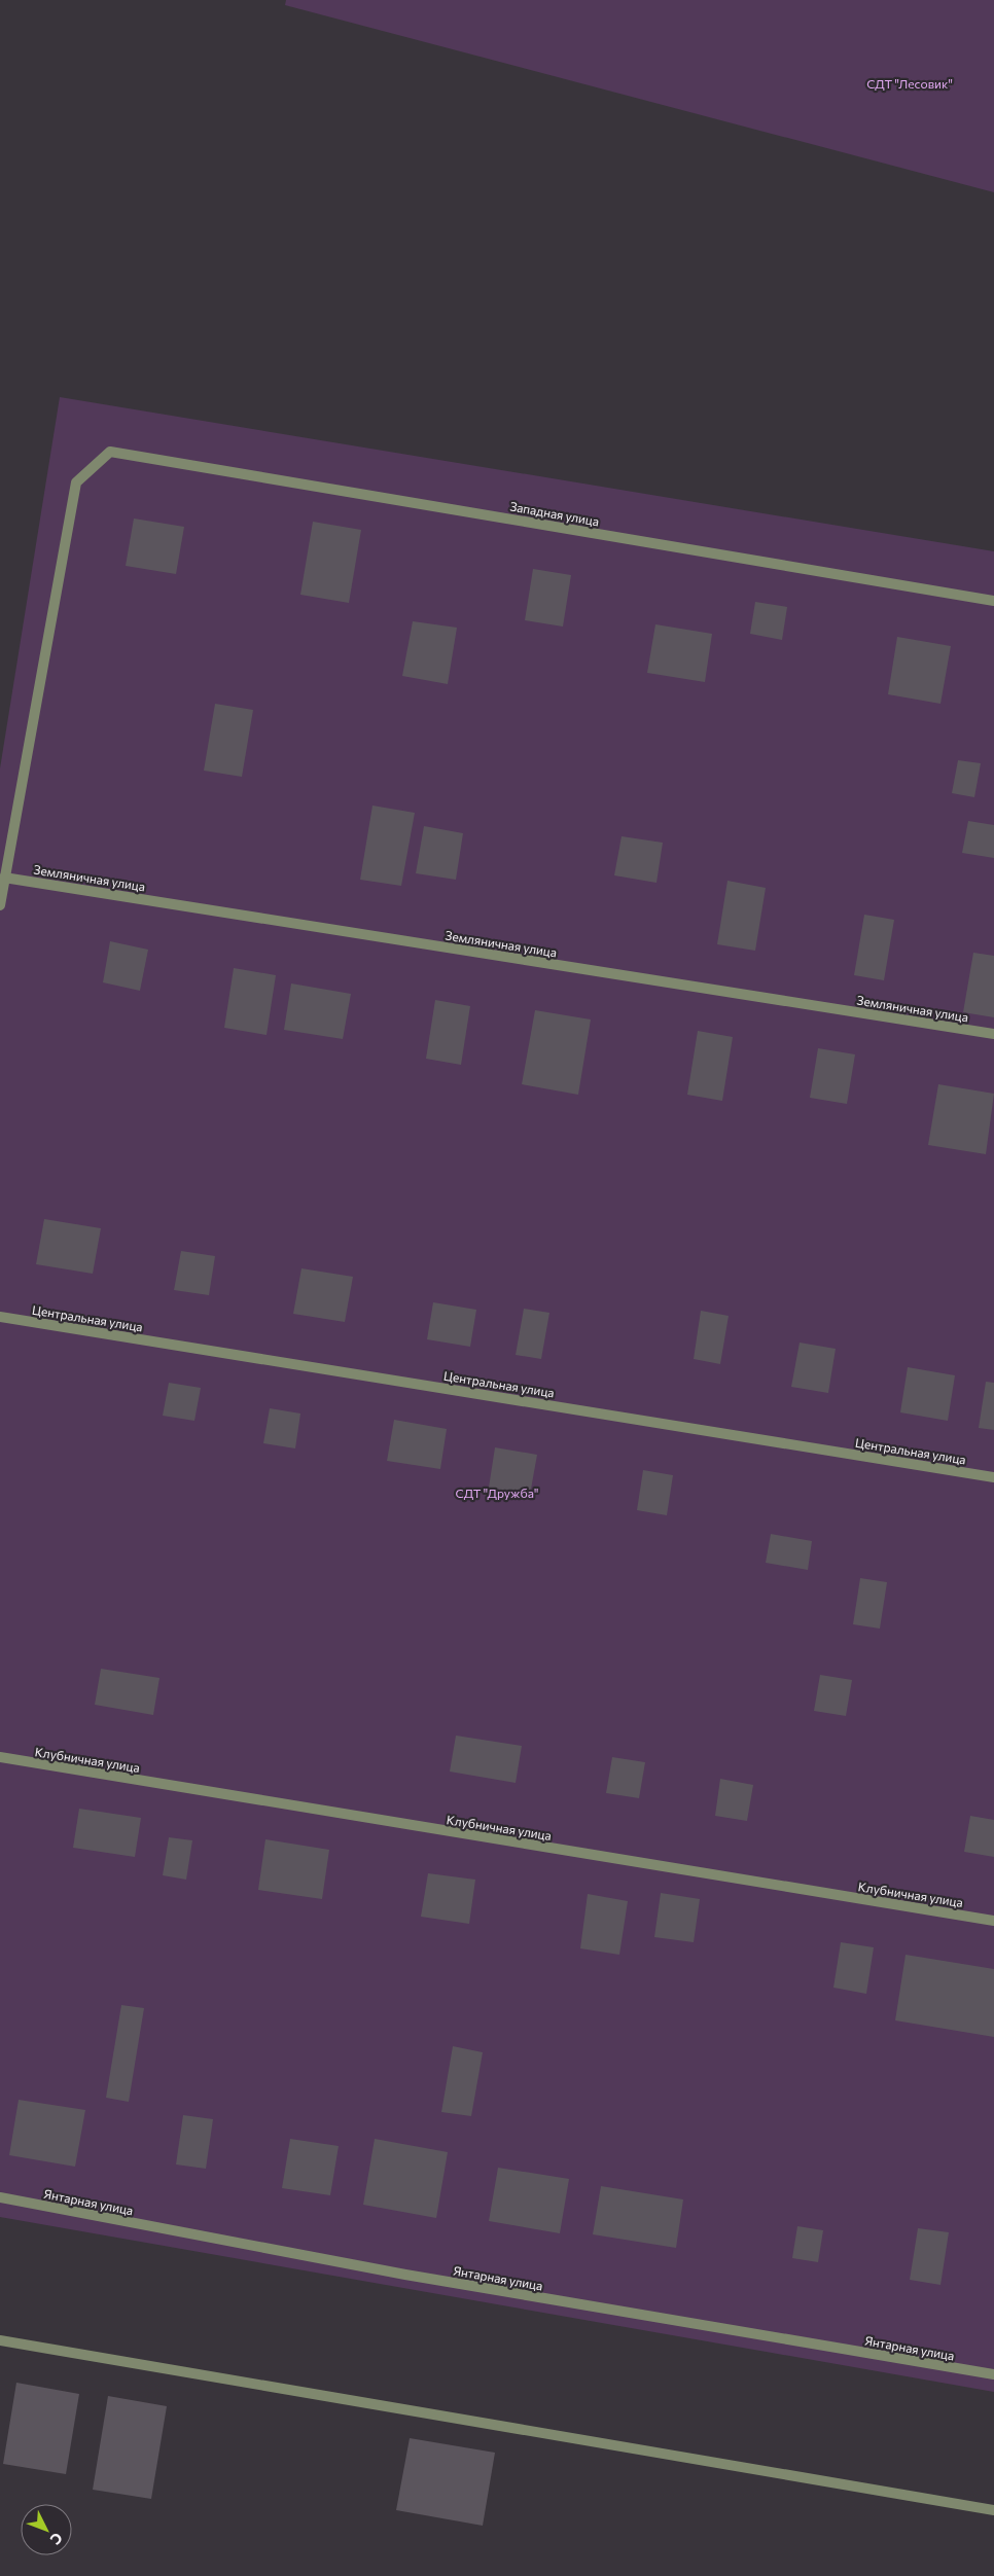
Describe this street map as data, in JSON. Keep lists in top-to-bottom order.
{
  "streets": {
    "street": [
      "Западная улица",
      "Земляничная улица",
      "Центральная улица",
      "Клубничная улица",
      "Янтарная улица"
    ]
  },
  "crossings": [
    ["Западная улица", "Земляничная улица"]
  ],
  "parks": ["СДТ \"Лесовик\"", "СДТ \"Дружба\""],
  "north": "bottom right"
}
